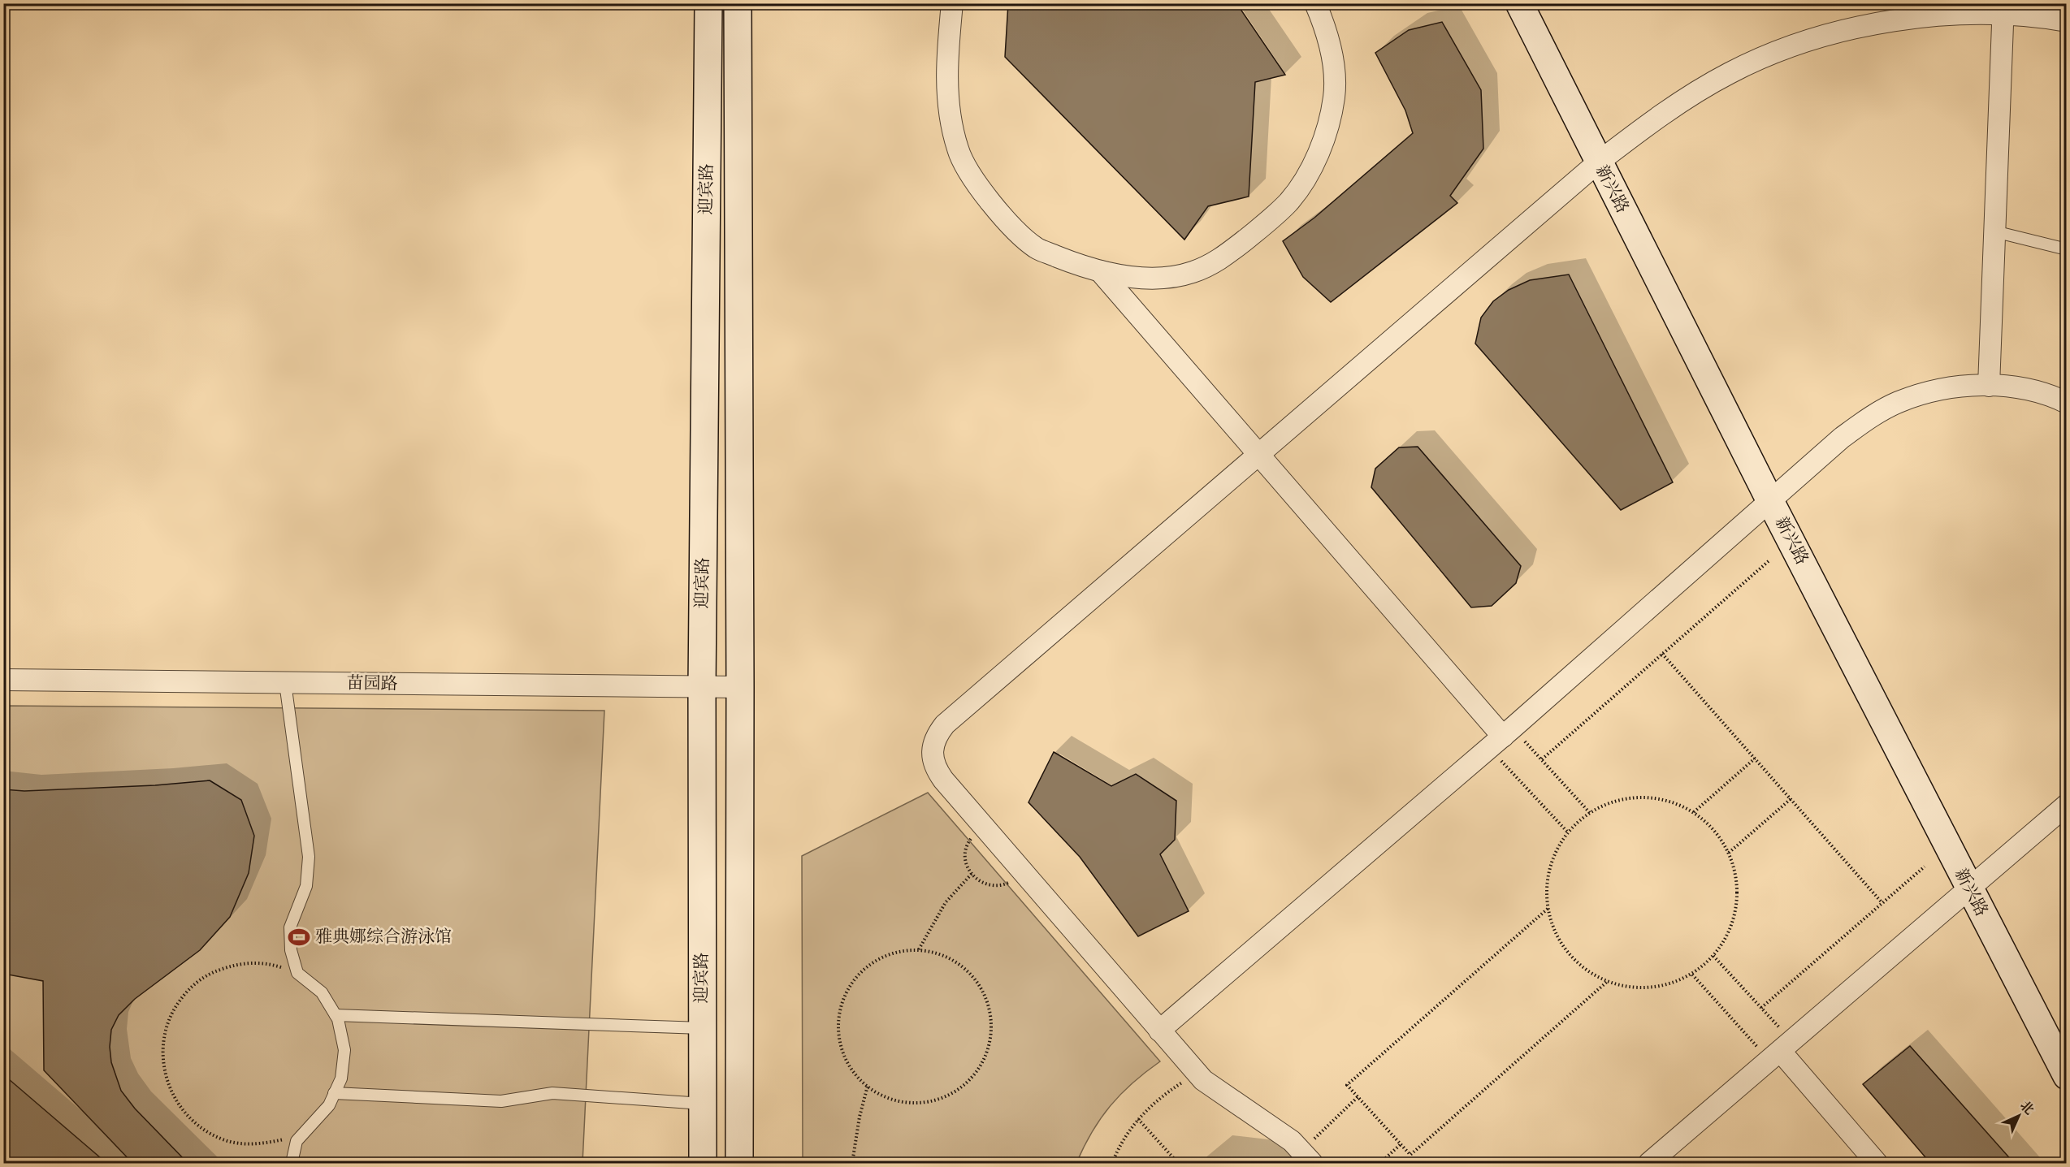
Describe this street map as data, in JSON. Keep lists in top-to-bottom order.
{
  "streets": {
    "main road": ["迎宾路", "新兴路"],
    "street": ["苗园路"]
  },
  "crossings": [
    ["迎宾路", "苗园路"]
  ],
  "places": {
    "sports": ["雅典娜综合游泳馆"]
  },
  "north": "top right"
}
